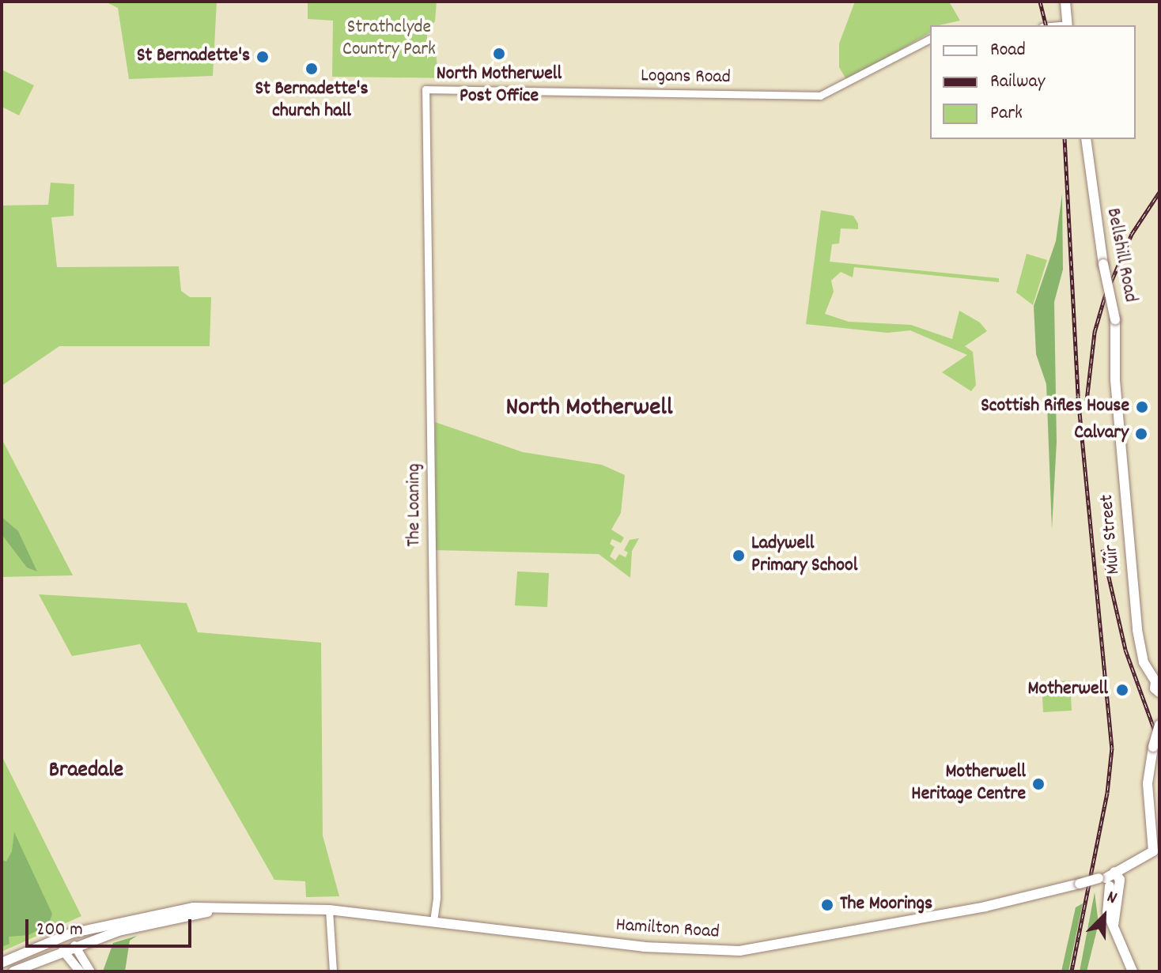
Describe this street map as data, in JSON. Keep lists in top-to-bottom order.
{
  "streets": {
    "main road": ["Bellshill Road", "Muir Street", "Hamilton Road"],
    "street": ["Logans Road", "The Loaning"]
  },
  "crossings": [
    ["Logans Road", "The Loaning"],
    ["Bellshill Road", "Muir Street"],
    ["The Loaning", "Hamilton Road"]
  ],
  "districts": ["North Motherwell", "Braedale"],
  "parks": ["Strathclyde Country Park"],
  "places": [
    "North Motherwell Post Office",
    "St Bernadette's",
    "St Bernadette's church hall",
    "Scottish Rifles House",
    "Calvary",
    "Ladywell Primary School",
    "Motherwell",
    "Motherwell Heritage Centre",
    "The Moorings"
  ],
  "legend": ["Road", "Railway", "Park"],
  "scale_bar": "200 m",
  "north": "top right"
}
